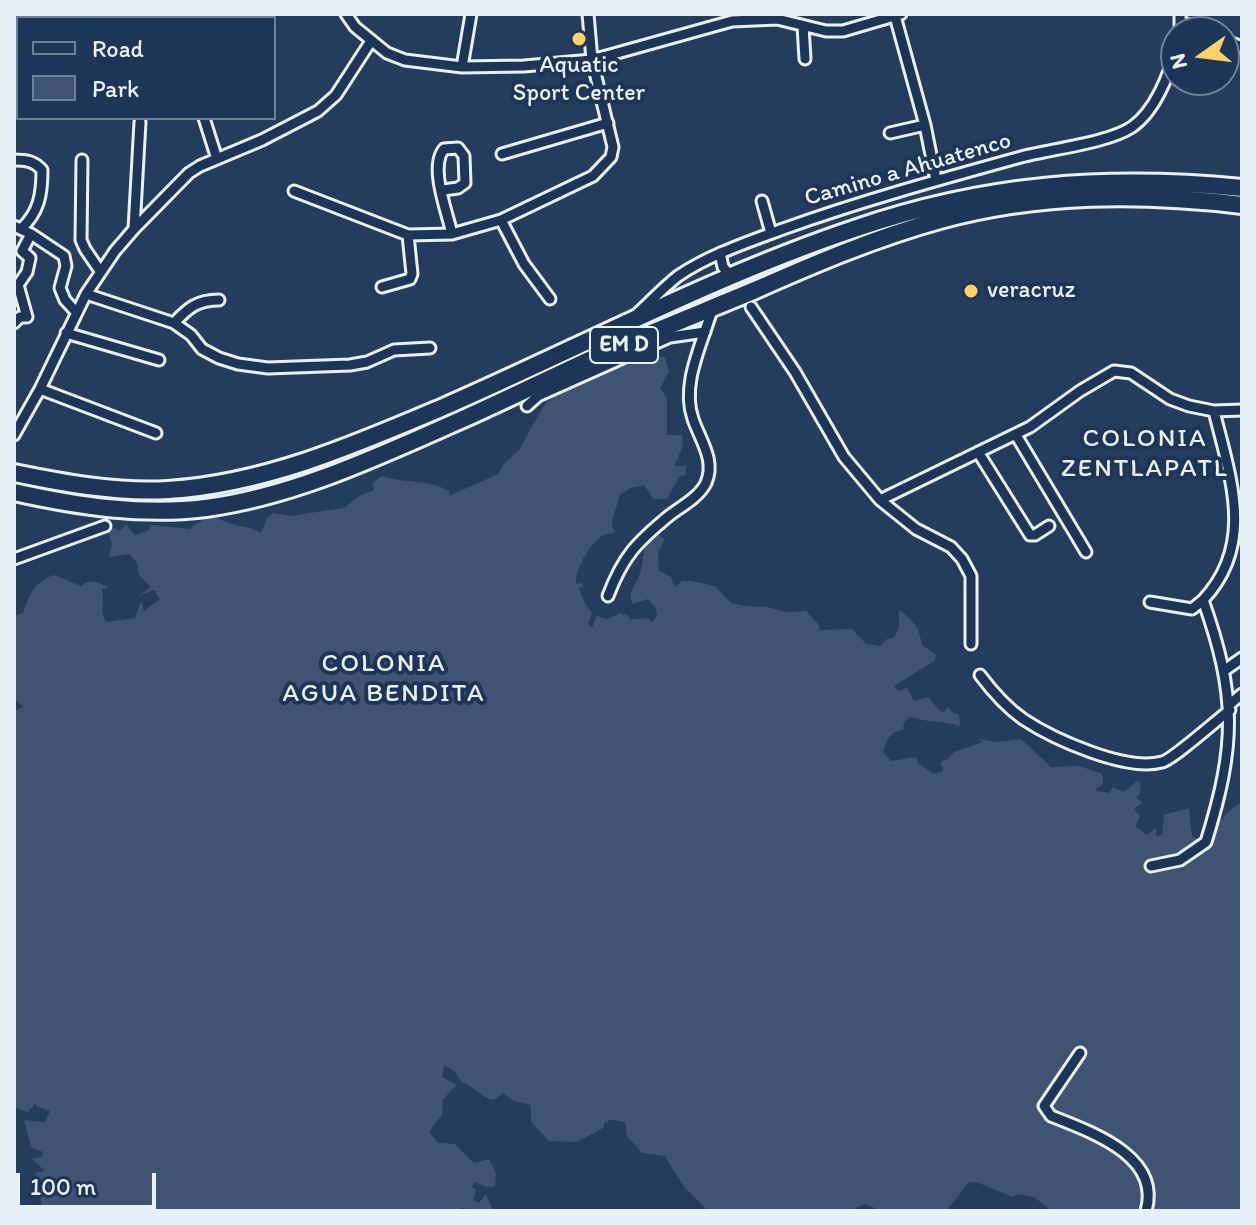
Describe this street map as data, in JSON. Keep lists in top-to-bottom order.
{
  "streets": {
    "highway": ["EM D"],
    "street": ["Camino a Ahuatenco"]
  },
  "crossings": [
    ["Camino a Ahuatenco", "EM D"]
  ],
  "districts": ["COLONIA ZENTLAPATL", "COLONIA AGUA BENDITA"],
  "places": ["Aquatic Sport Center", "veracruz"],
  "legend": ["Road", "Park"],
  "scale_bar": "100 m",
  "north": "left"
}
